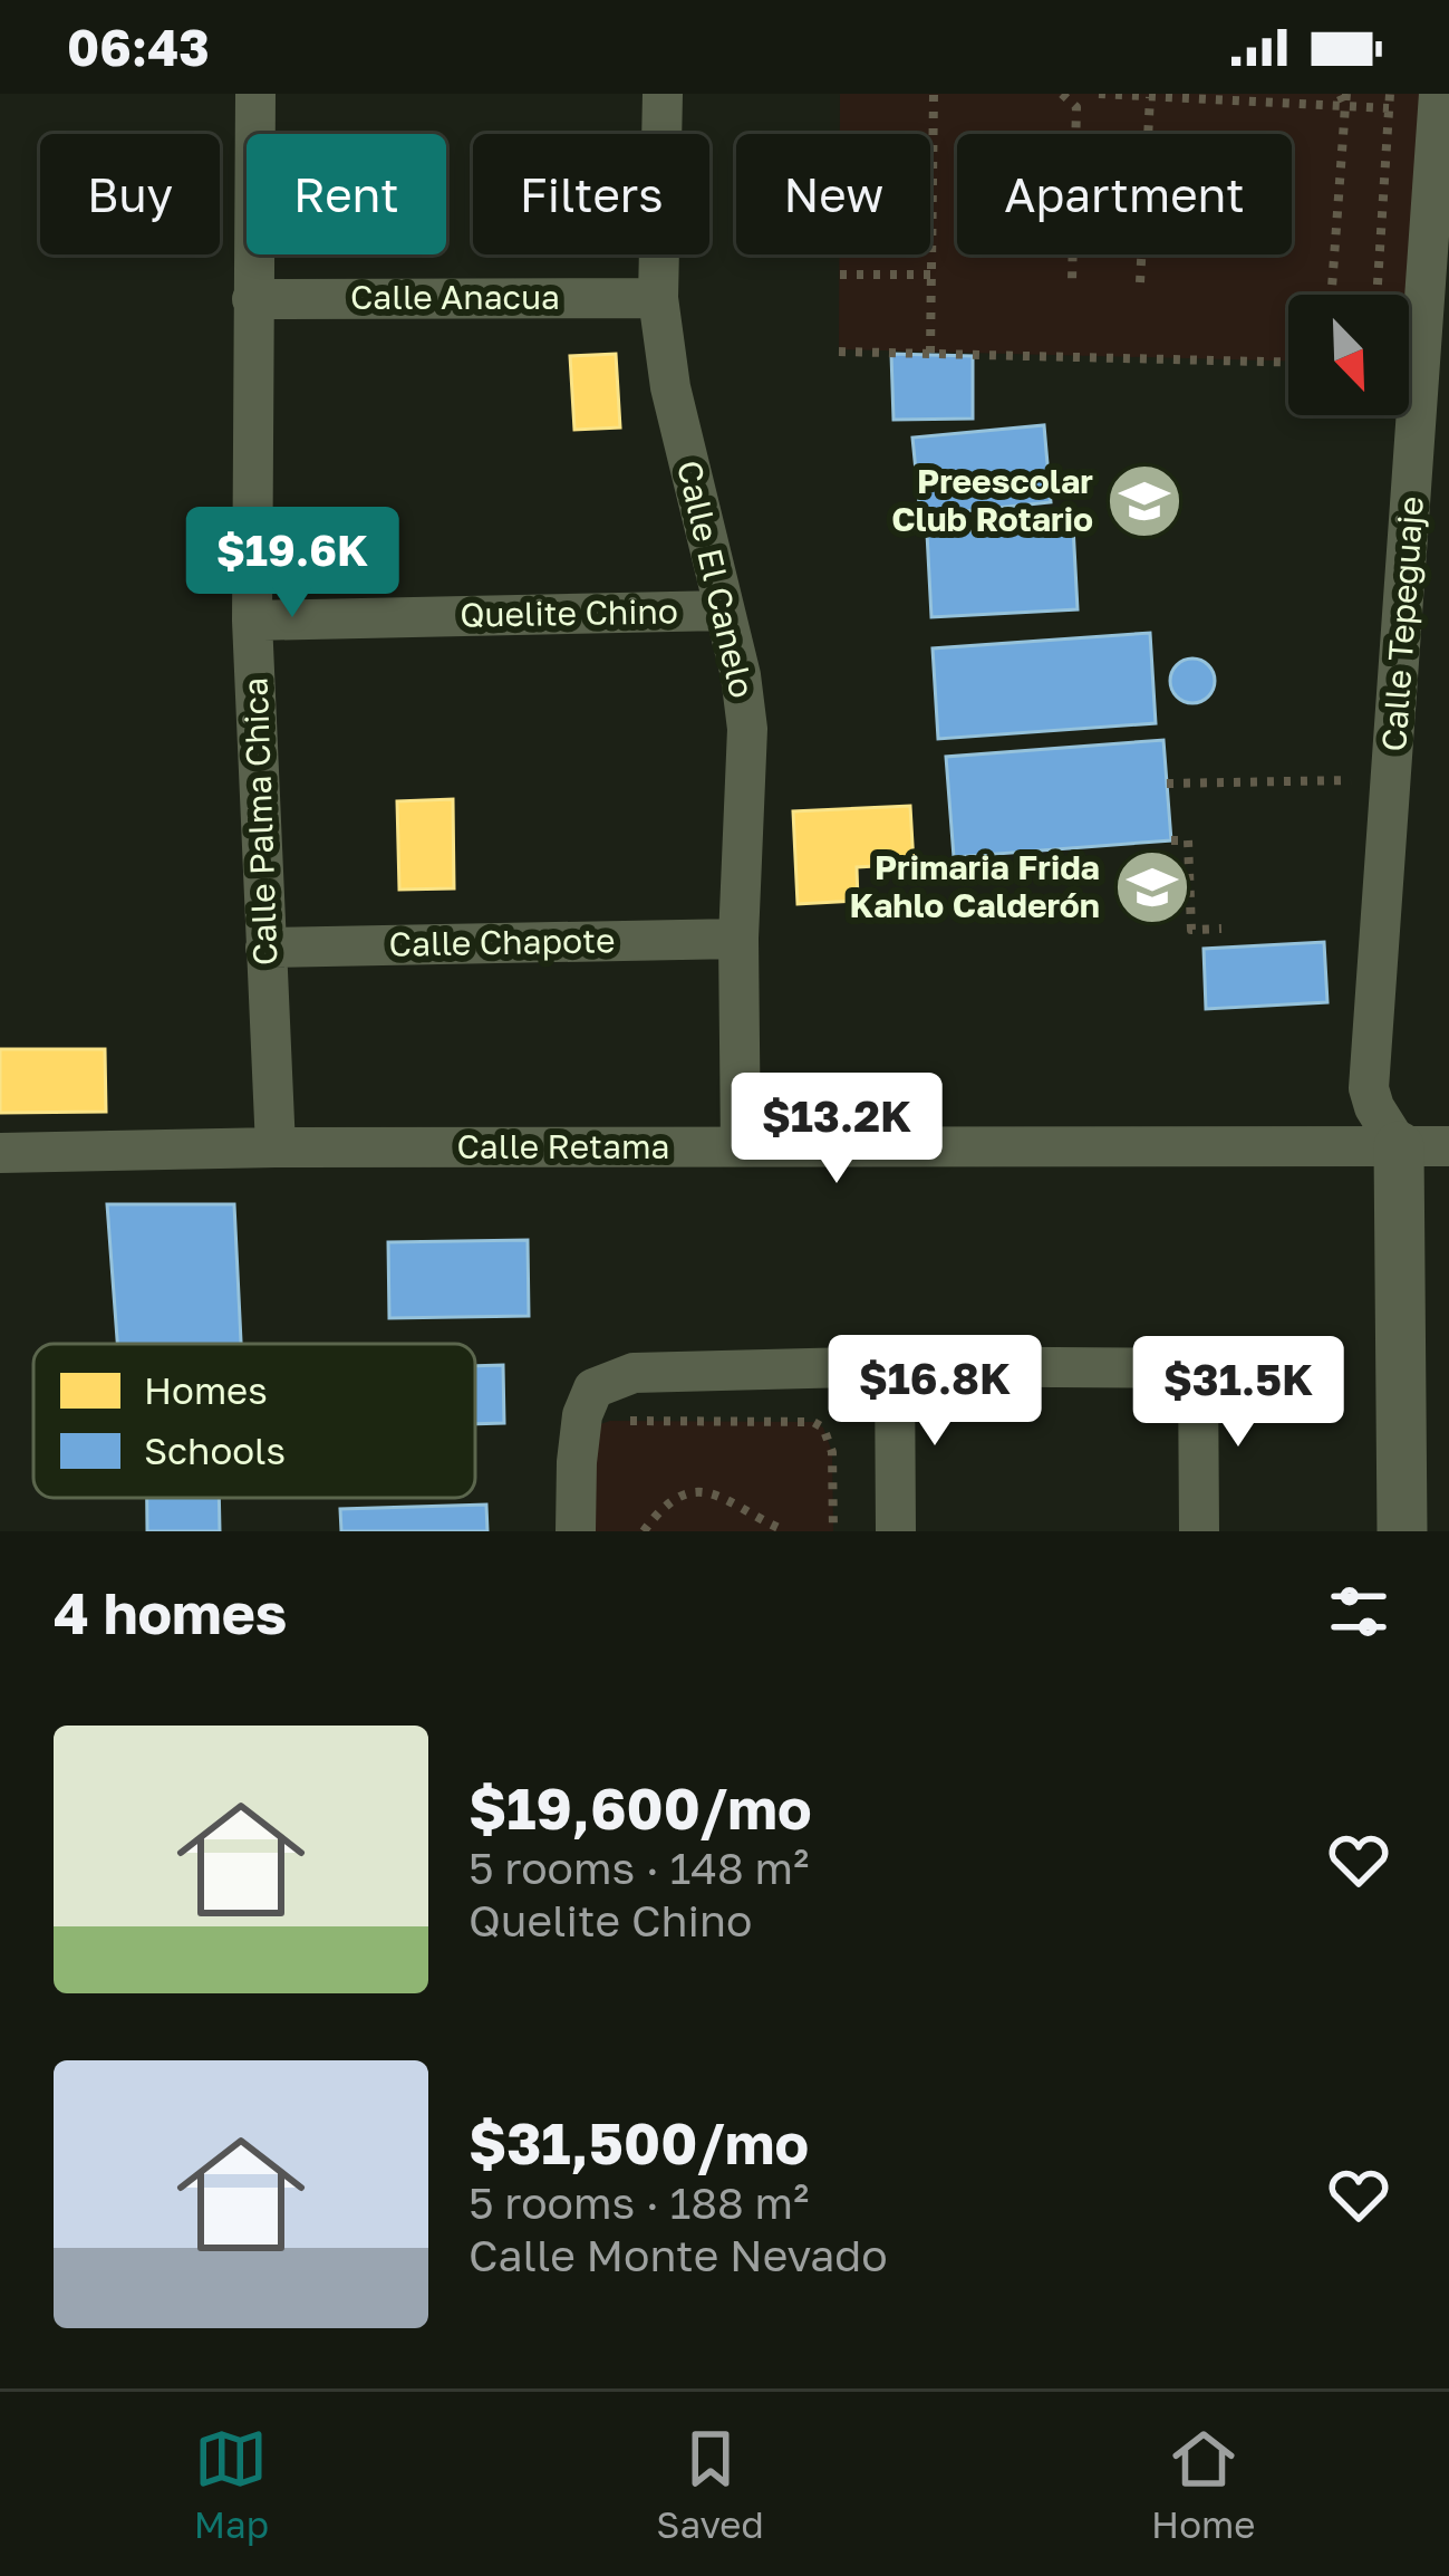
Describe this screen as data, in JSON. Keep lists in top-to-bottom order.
{
  "streets": {
    "street": [
      "Calle Anacua",
      "Calle El Canelo",
      "Quelite Chino",
      "Calle Tepeguaje",
      "Calle Palma Chica",
      "Calle Chapote",
      "Calle Retama"
    ]
  },
  "crossings": [
    ["Calle Anacua", "Calle El Canelo"],
    ["Calle Anacua", "Calle Palma Chica"],
    ["Calle El Canelo", "Quelite Chino"],
    ["Calle El Canelo", "Calle Chapote"],
    ["Calle El Canelo", "Calle Retama"],
    ["Quelite Chino", "Calle Palma Chica"],
    ["Calle Tepeguaje", "Calle Retama"],
    ["Calle Palma Chica", "Calle Chapote"],
    ["Calle Palma Chica", "Calle Retama"]
  ],
  "places": {
    "school or university": ["Preescolar Club Rotario", "Primaria Frida Kahlo Calderón"]
  },
  "legend": ["Homes", "Schools"],
  "north": "bottom right",
  "page": {
    "status": "06:43",
    "chip": [
      "Buy",
      "Rent",
      "Filters",
      "New",
      "Apartment"
    ],
    "price": [
      "$19.6K",
      "$13.2K",
      "$16.8K",
      "$31.5K"
    ],
    "heading": "4 homes",
    "list": [
      {
        "name": "$19,600/mo",
        "note": "5 rooms · 148 m² · Quelite Chino"
      },
      {
        "name": "$31,500/mo",
        "note": "5 rooms · 188 m² · Calle Monte Nevado"
      }
    ],
    "tabs": ["Map", "Saved", "Home"]
  }
}
